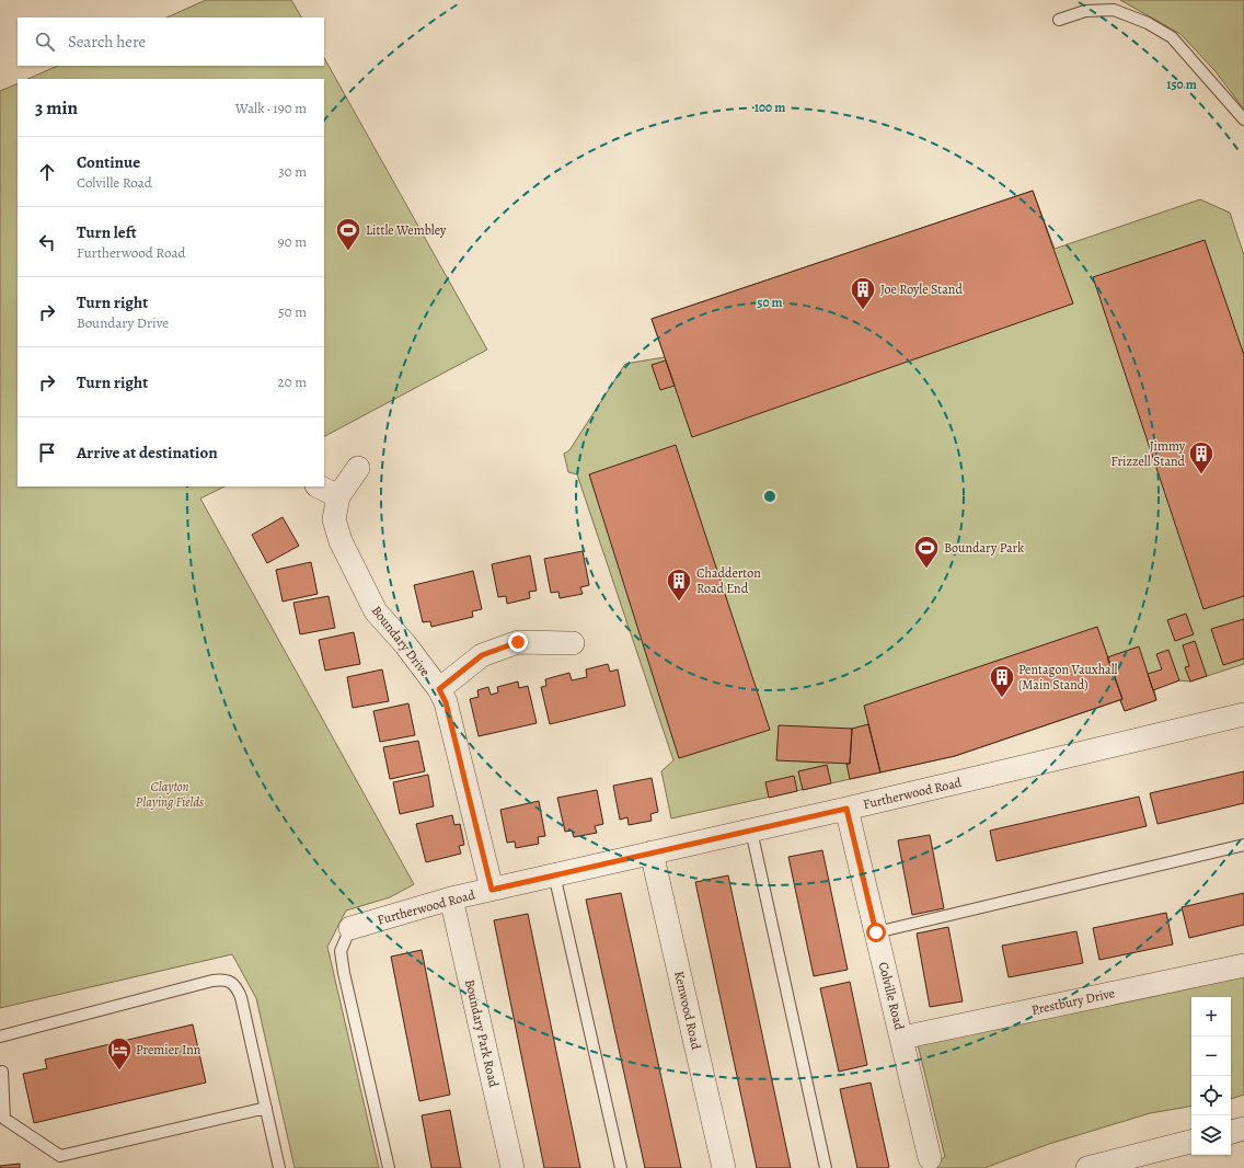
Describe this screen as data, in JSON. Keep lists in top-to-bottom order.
{
  "streets": {
    "street": [
      "Boundary Drive",
      "Furtherwood Road",
      "Colville Road",
      "Prestbury Drive",
      "Kenwood Road",
      "Boundary Park Road"
    ]
  },
  "crossings": [
    ["Boundary Drive", "Furtherwood Road"],
    ["Furtherwood Road", "Colville Road"],
    ["Furtherwood Road", "Kenwood Road"],
    ["Furtherwood Road", "Boundary Park Road"],
    ["Colville Road", "Prestbury Drive"]
  ],
  "parks": ["Clayton Playing Fields"],
  "places": {
    "sports": ["Little Wembley", "Boundary Park"],
    "building": [
      "Joe Royle Stand",
      "Jimmy Frizzell Stand",
      "Chadderton Road End",
      "Pentagon Vauxhall (Main Stand)"
    ],
    "hotel": ["Premier Inn"]
  },
  "page": {
    "search": "Search here",
    "heading": ["3 min", "Walk · 190 m"],
    "list": [
      ["Continue", "Colville Road", "30 m"],
      ["Turn left", "Furtherwood Road", "90 m"],
      ["Turn right", "Boundary Drive", "50 m"],
      ["Turn right", "20 m"],
      "Arrive at destination"
    ],
    "map_buttons": ["+", "−"]
  },
  "rings": ["150 m", "100 m", "50 m"]
}
